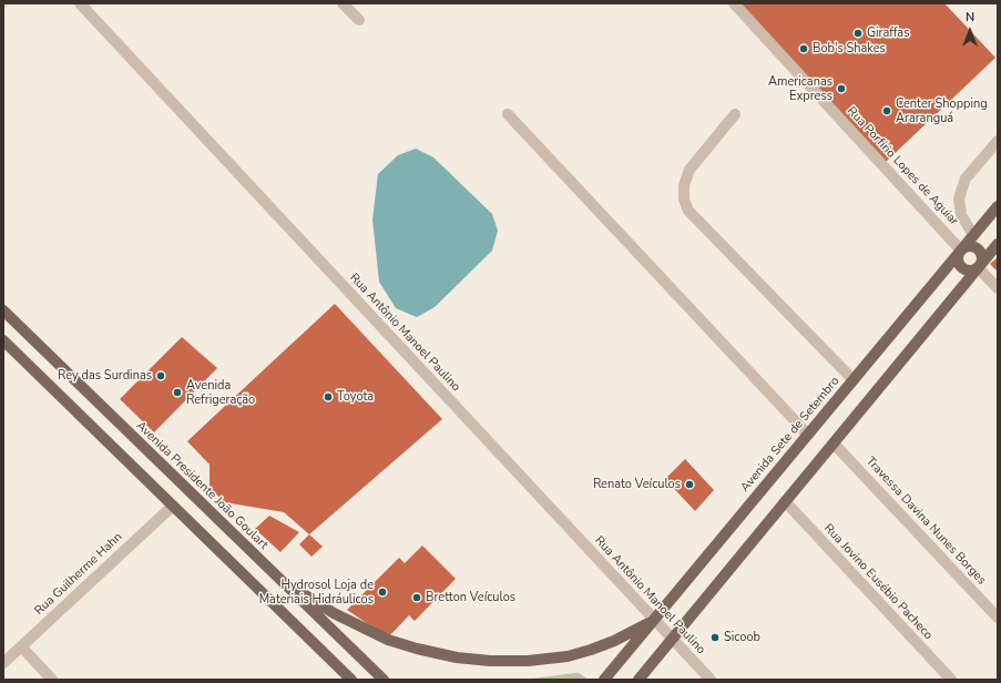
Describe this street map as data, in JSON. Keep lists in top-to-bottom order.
{
  "streets": {
    "main road": ["Avenida Sete de Setembro", "Avenida Presidente João Goulart"],
    "street": [
      "Rua Porfírio Lopes de Aguiar",
      "Rua Antônio Manoel Paulino",
      "Travessa Davina Nunes Borges",
      "Rua Guilherme Hahn",
      "Rua Jovino Eusébio Pacheco"
    ]
  },
  "crossings": [
    ["Rua Porfírio Lopes de Aguiar", "Avenida Sete de Setembro"],
    ["Rua Antônio Manoel Paulino", "Avenida Sete de Setembro"]
  ],
  "places": [
    "Giraffas",
    "Bob's Shakes",
    "Americanas Express",
    "Center Shopping Araranguá",
    "Rey das Surdinas",
    "Avenida Refrigeração",
    "Toyota",
    "Renato Veículos",
    "Hydrosol Loja de Materiais Hidráulicos",
    "Bretton Veículos",
    "Sicoob"
  ],
  "north": "top"
}
